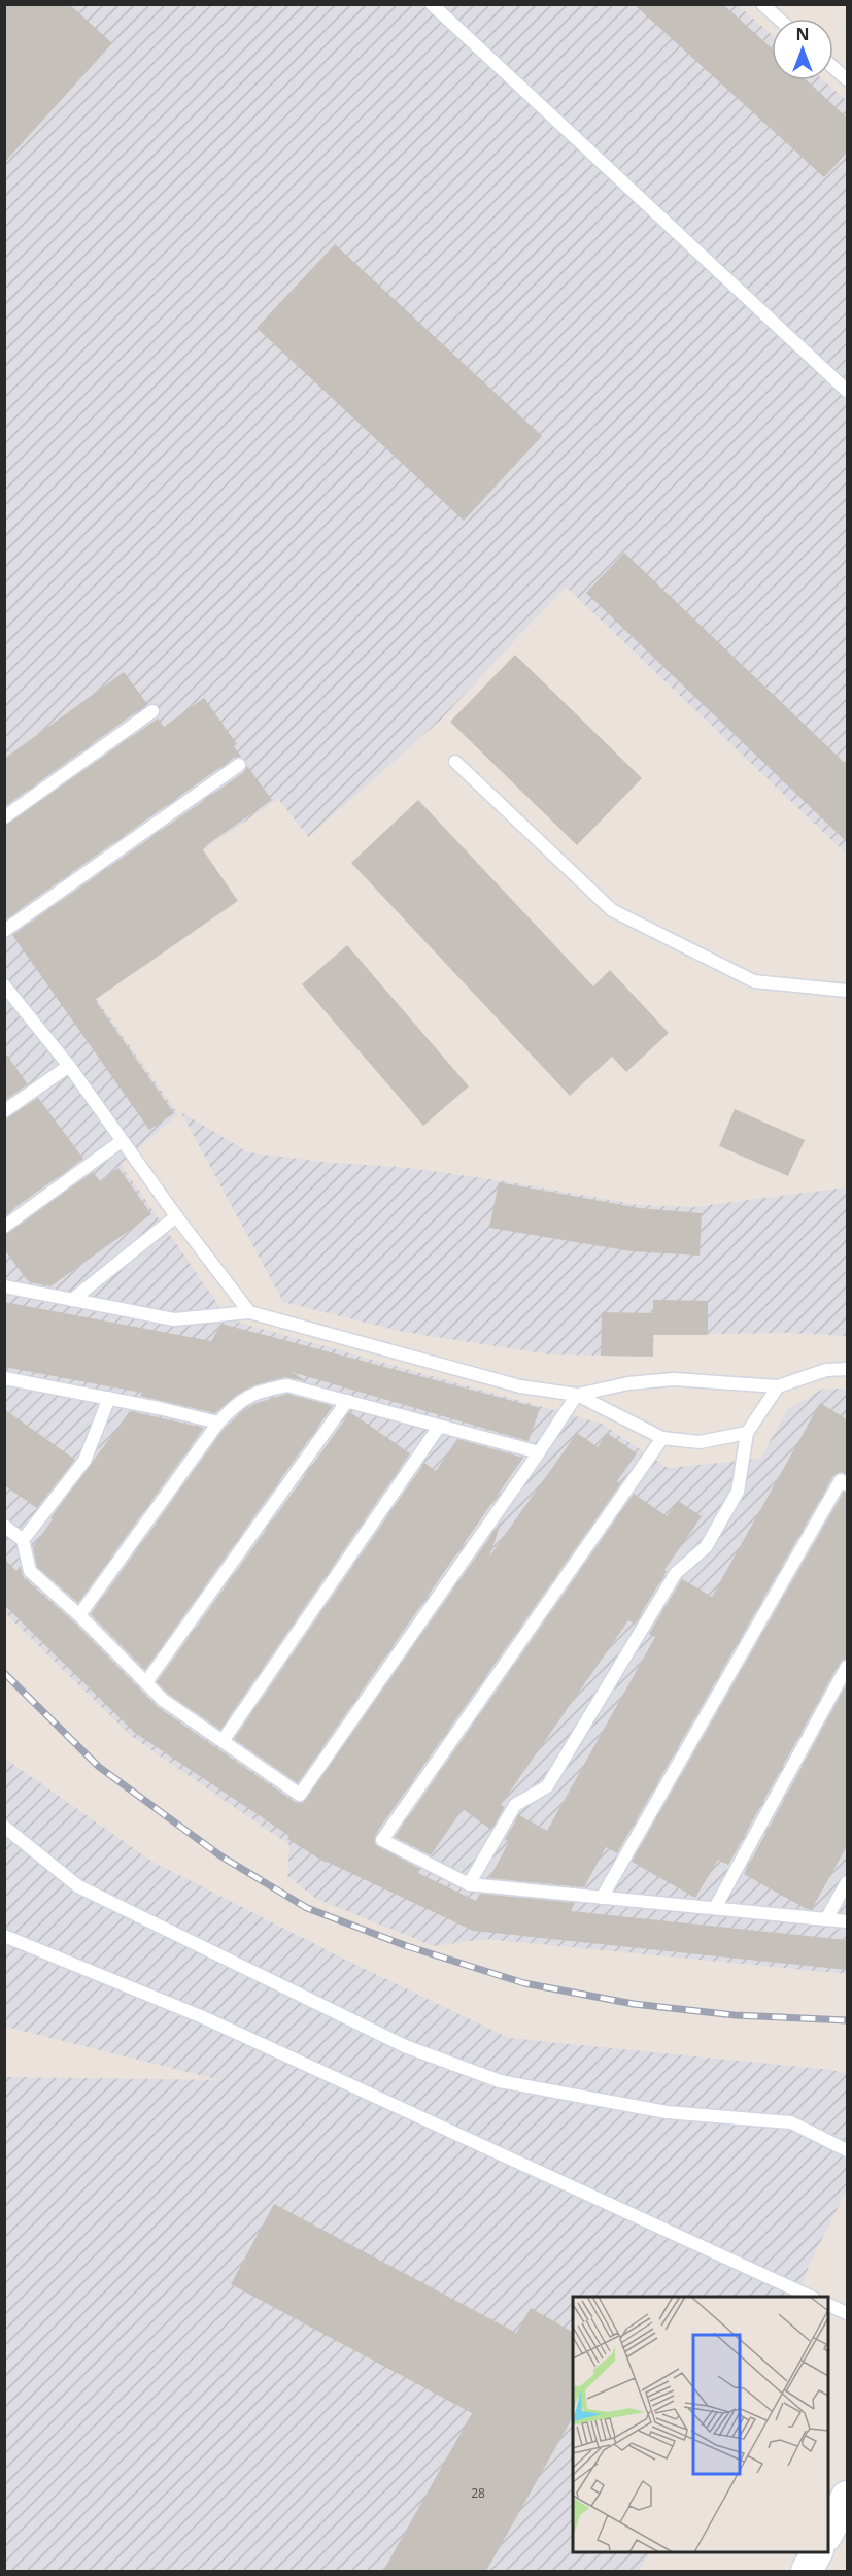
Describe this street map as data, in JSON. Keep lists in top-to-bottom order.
{
  "house_numbers": ["28"],
  "north": "top"
}
